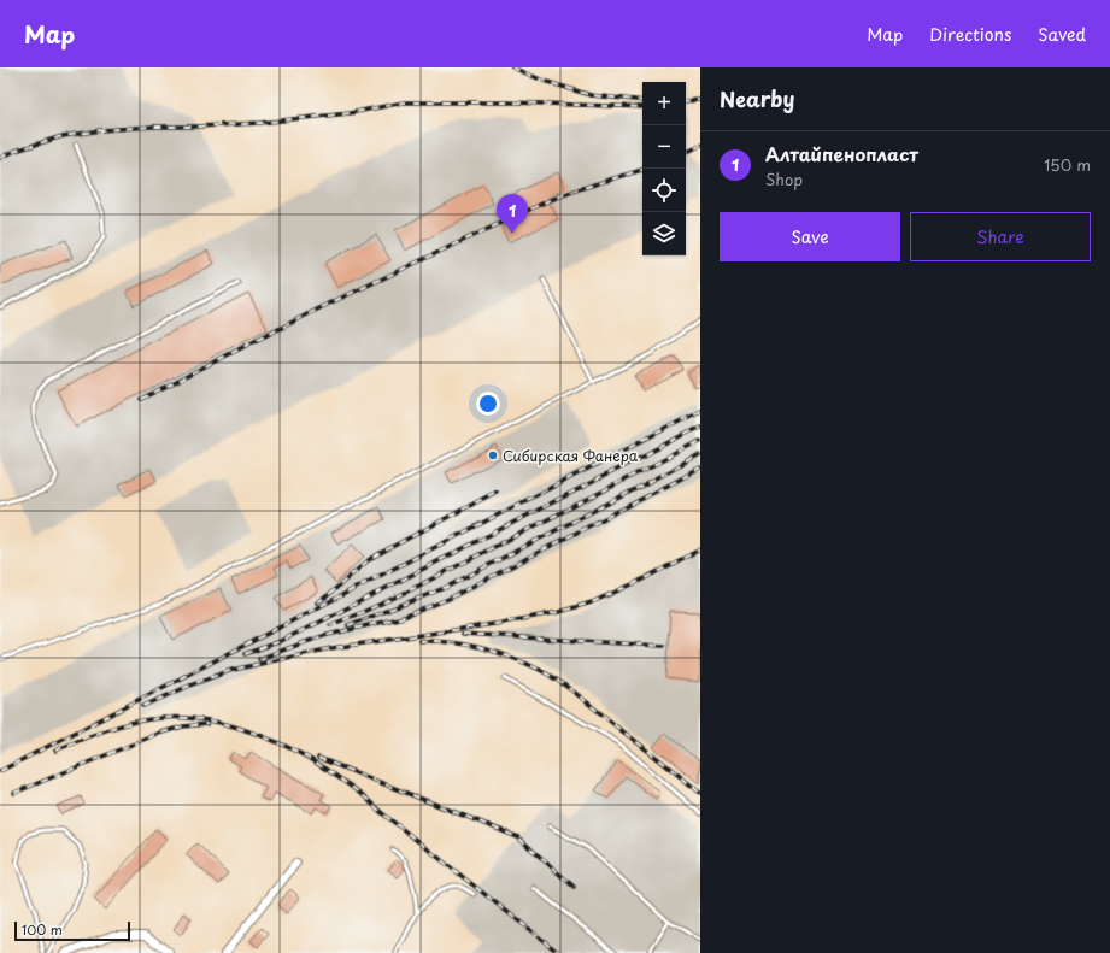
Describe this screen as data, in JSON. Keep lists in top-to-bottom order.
{
  "places": ["Сибирская Фанера"],
  "scale_bar": "100 m",
  "page": {
    "header": "Map",
    "nav": ["Map", "Directions", "Saved"],
    "heading": "Nearby",
    "map_buttons": ["+", "−"],
    "list": [
      {
        "mark": "1",
        "name": "Алтайпенопласт",
        "note": "Shop",
        "value": "150 m"
      }
    ],
    "pins": "1",
    "buttons": ["Save", "Share"],
    "scale": "100 m"
  }
}
